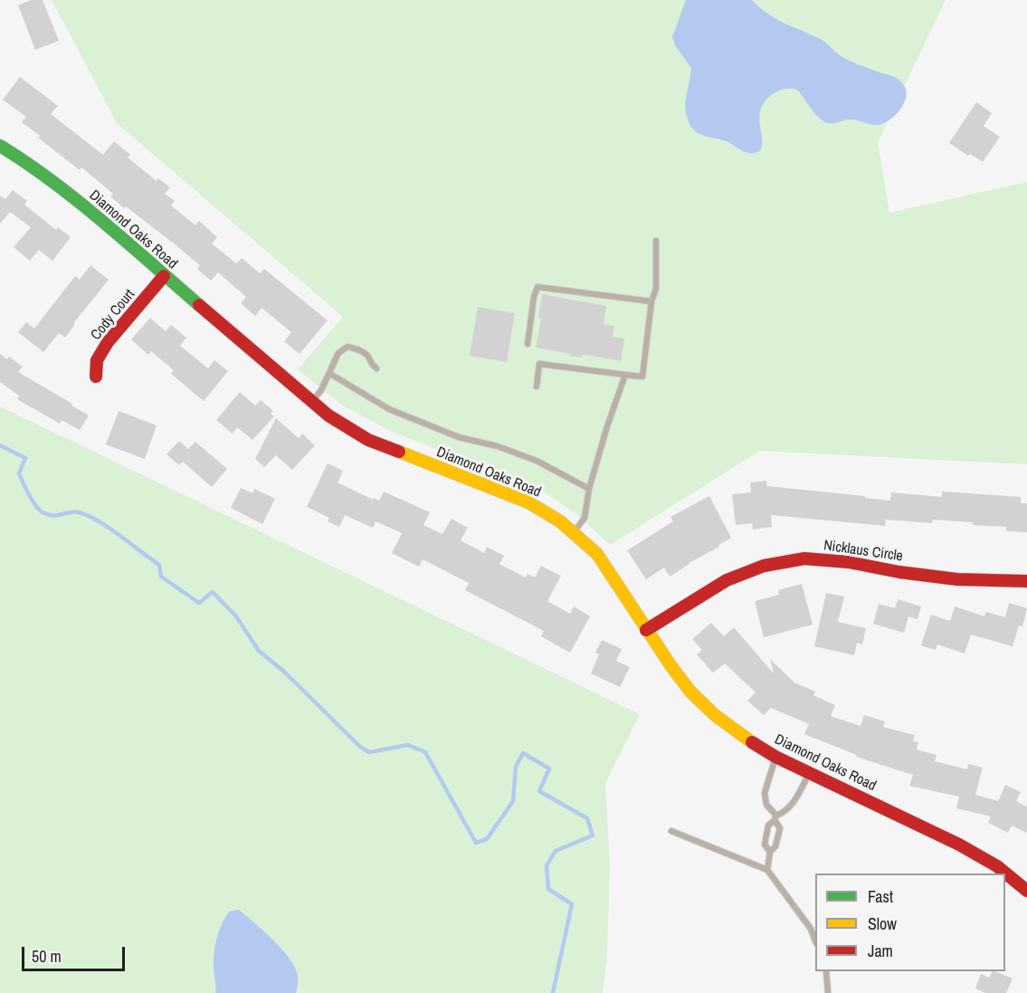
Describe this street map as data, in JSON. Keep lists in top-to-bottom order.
{
  "streets": {
    "street": ["Diamond Oaks Road", "Cody Court", "Nicklaus Circle"]
  },
  "crossings": [
    ["Diamond Oaks Road", "Cody Court"],
    ["Diamond Oaks Road", "Nicklaus Circle"]
  ],
  "legend": ["Fast", "Slow", "Jam"],
  "scale_bar": "50 m"
}
